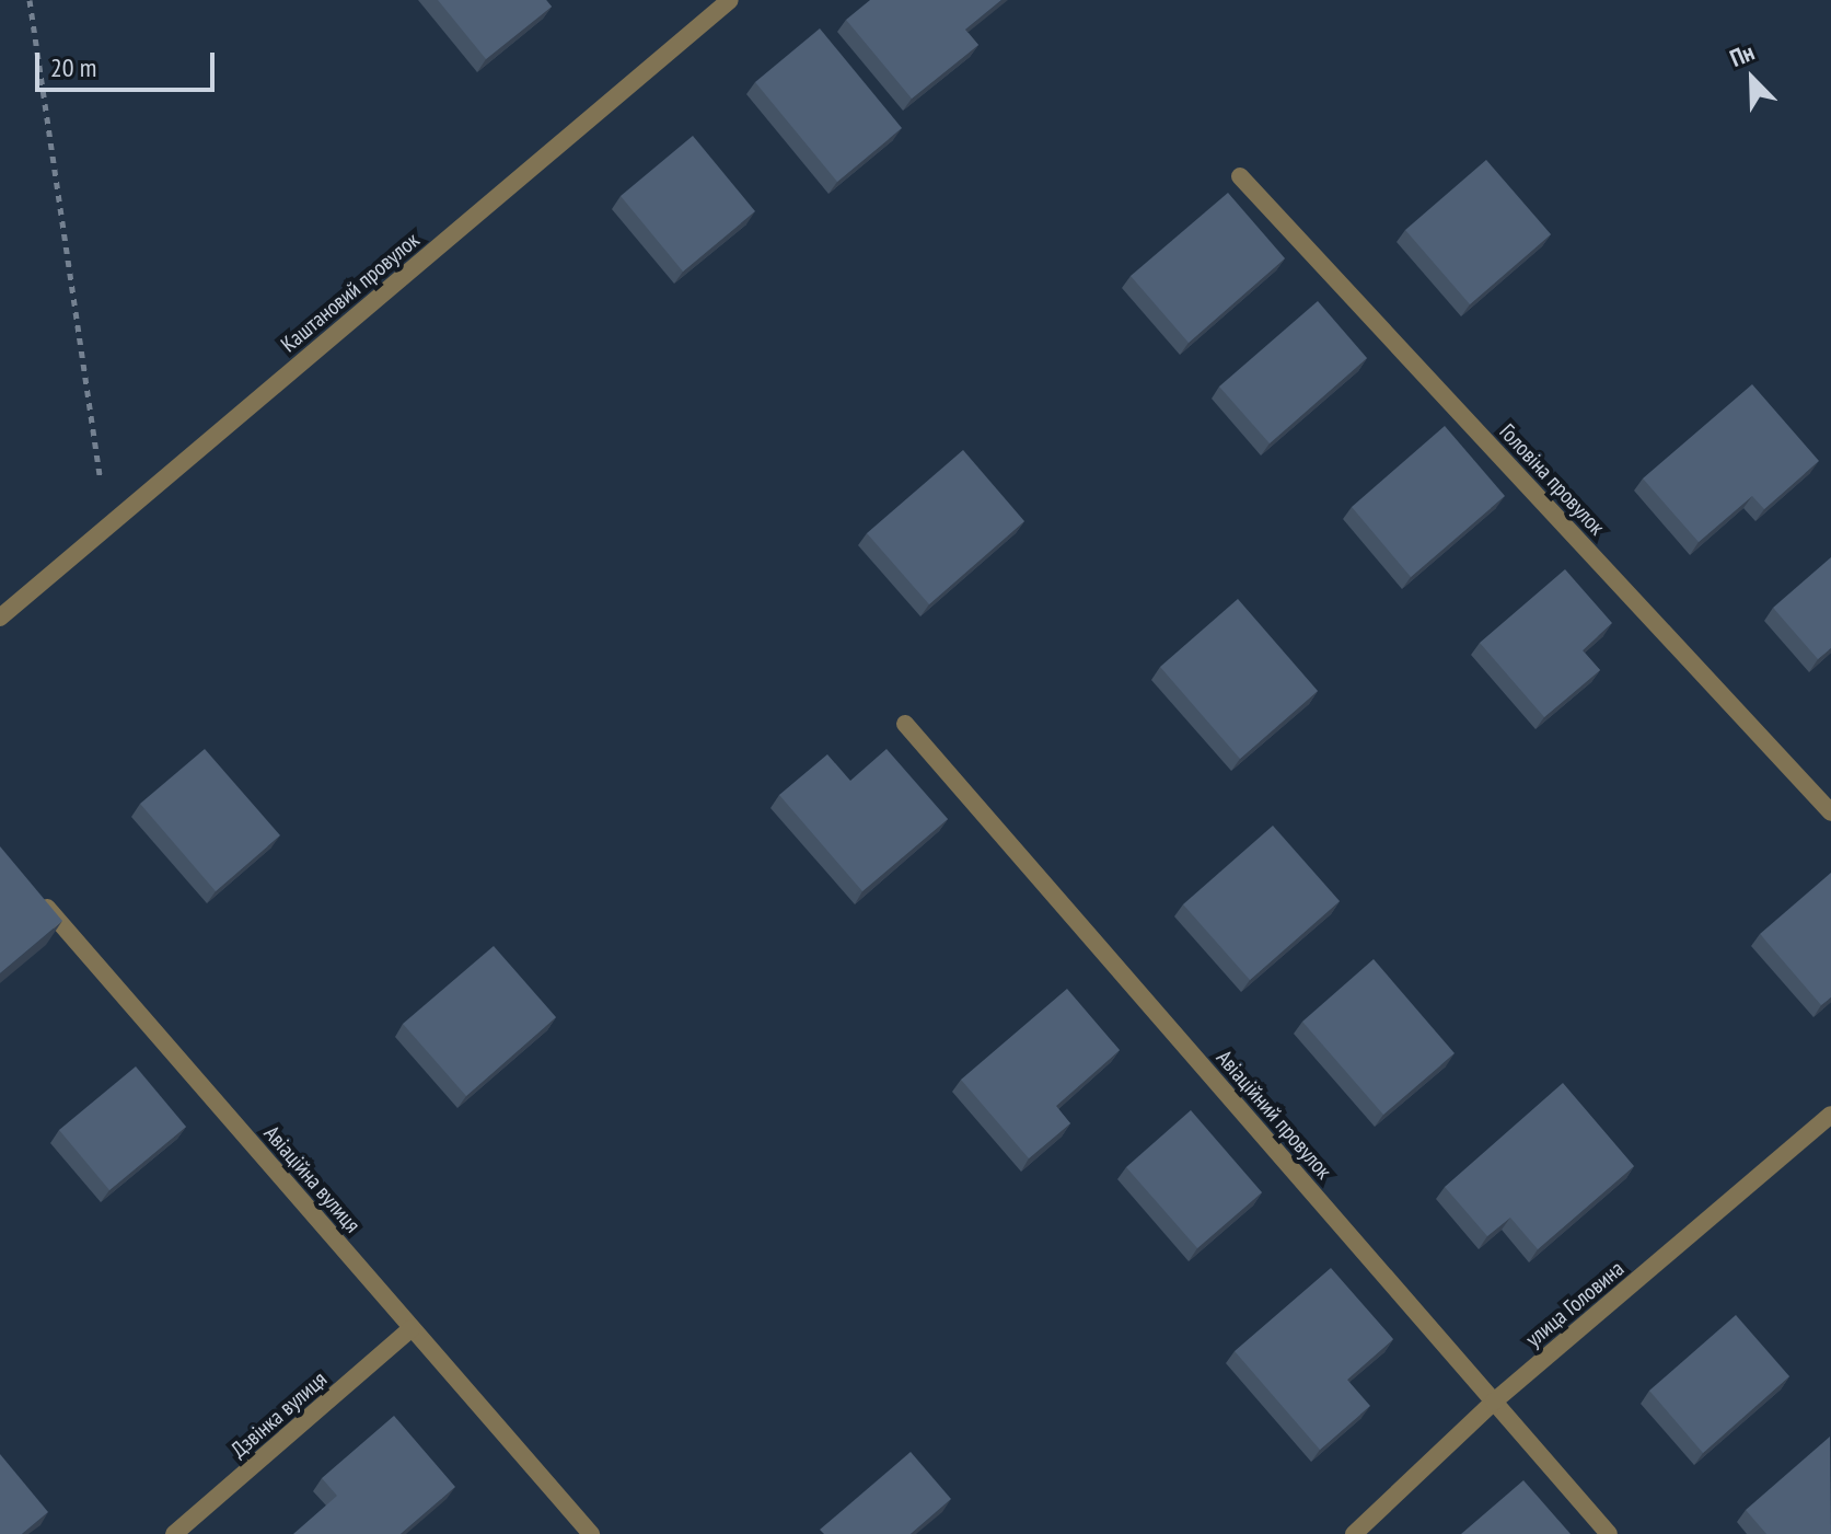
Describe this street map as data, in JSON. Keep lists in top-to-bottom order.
{
  "streets": {
    "street": [
      "Каштановий провулок",
      "Головіна провулок",
      "Авіаційний провулок",
      "Авіаційна вулиця",
      "улица Головина",
      "Дзвінка вулиця"
    ]
  },
  "crossings": [
    ["Авіаційний провулок", "улица Головина"],
    ["Авіаційна вулиця", "Дзвінка вулиця"]
  ],
  "scale_bar": "20 m",
  "north": "top left"
}
